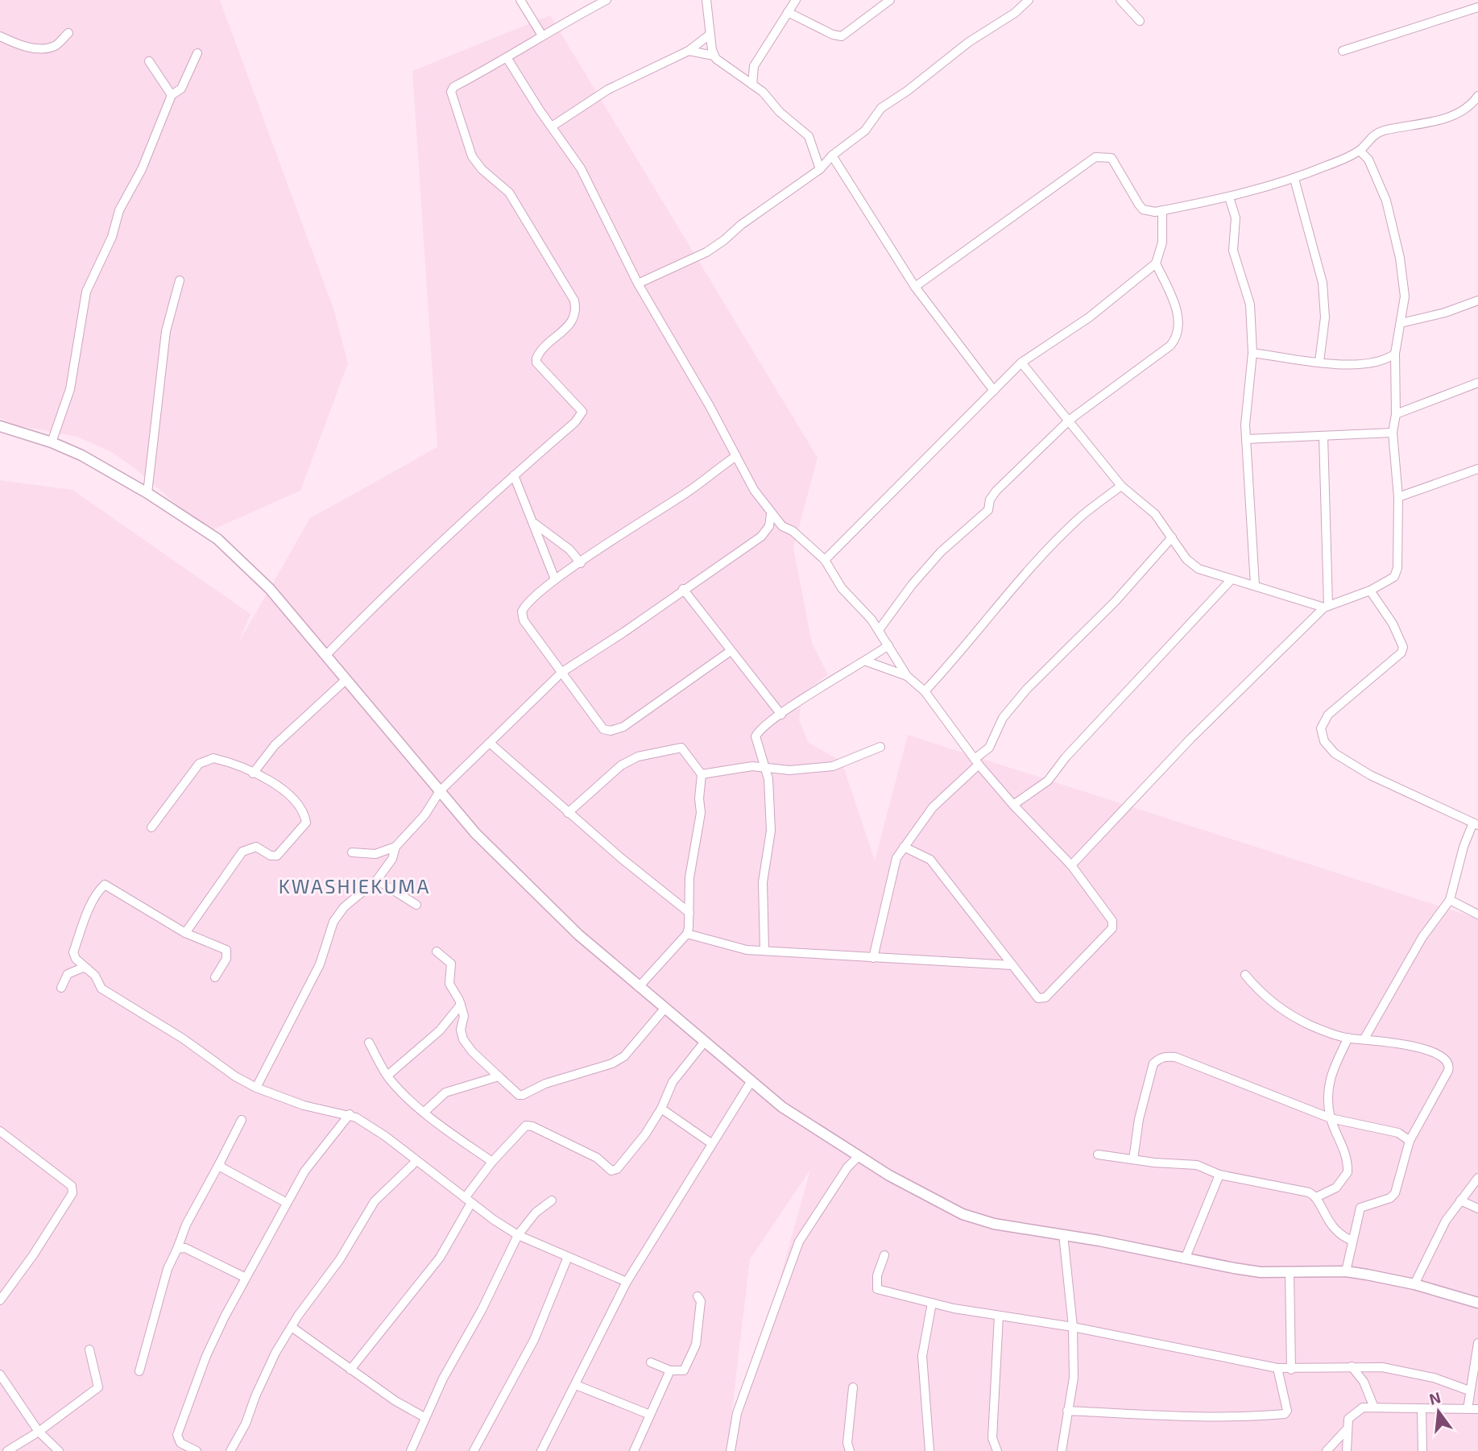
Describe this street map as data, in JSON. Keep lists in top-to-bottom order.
{
  "districts": ["KWASHIEKUMA"],
  "north": "top"
}
